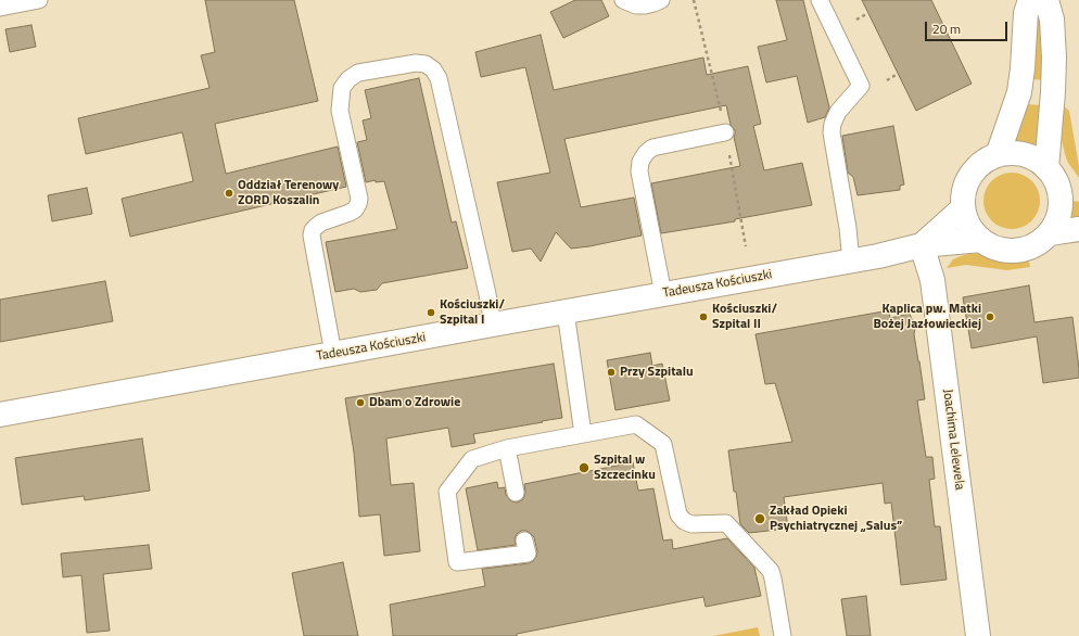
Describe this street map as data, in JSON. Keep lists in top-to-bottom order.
{
  "streets": {
    "street": ["Tadeusza Kościuszki", "Joachima Lelewela"]
  },
  "crossings": [
    ["Tadeusza Kościuszki", "Joachima Lelewela"]
  ],
  "places": [
    "Oddział Terenowy ZORD Koszalin",
    "Kościuszki/ Szpital I",
    "Kościuszki/ Szpital II",
    "Kaplica pw. Matki Bożej Jazłowieckiej",
    "Przy Szpitalu",
    "Dbam o Zdrowie",
    "Szpital w Szczecinku",
    "Zakład Opieki Psychiatrycznej „Salus”"
  ],
  "scale_bar": "20 m"
}
